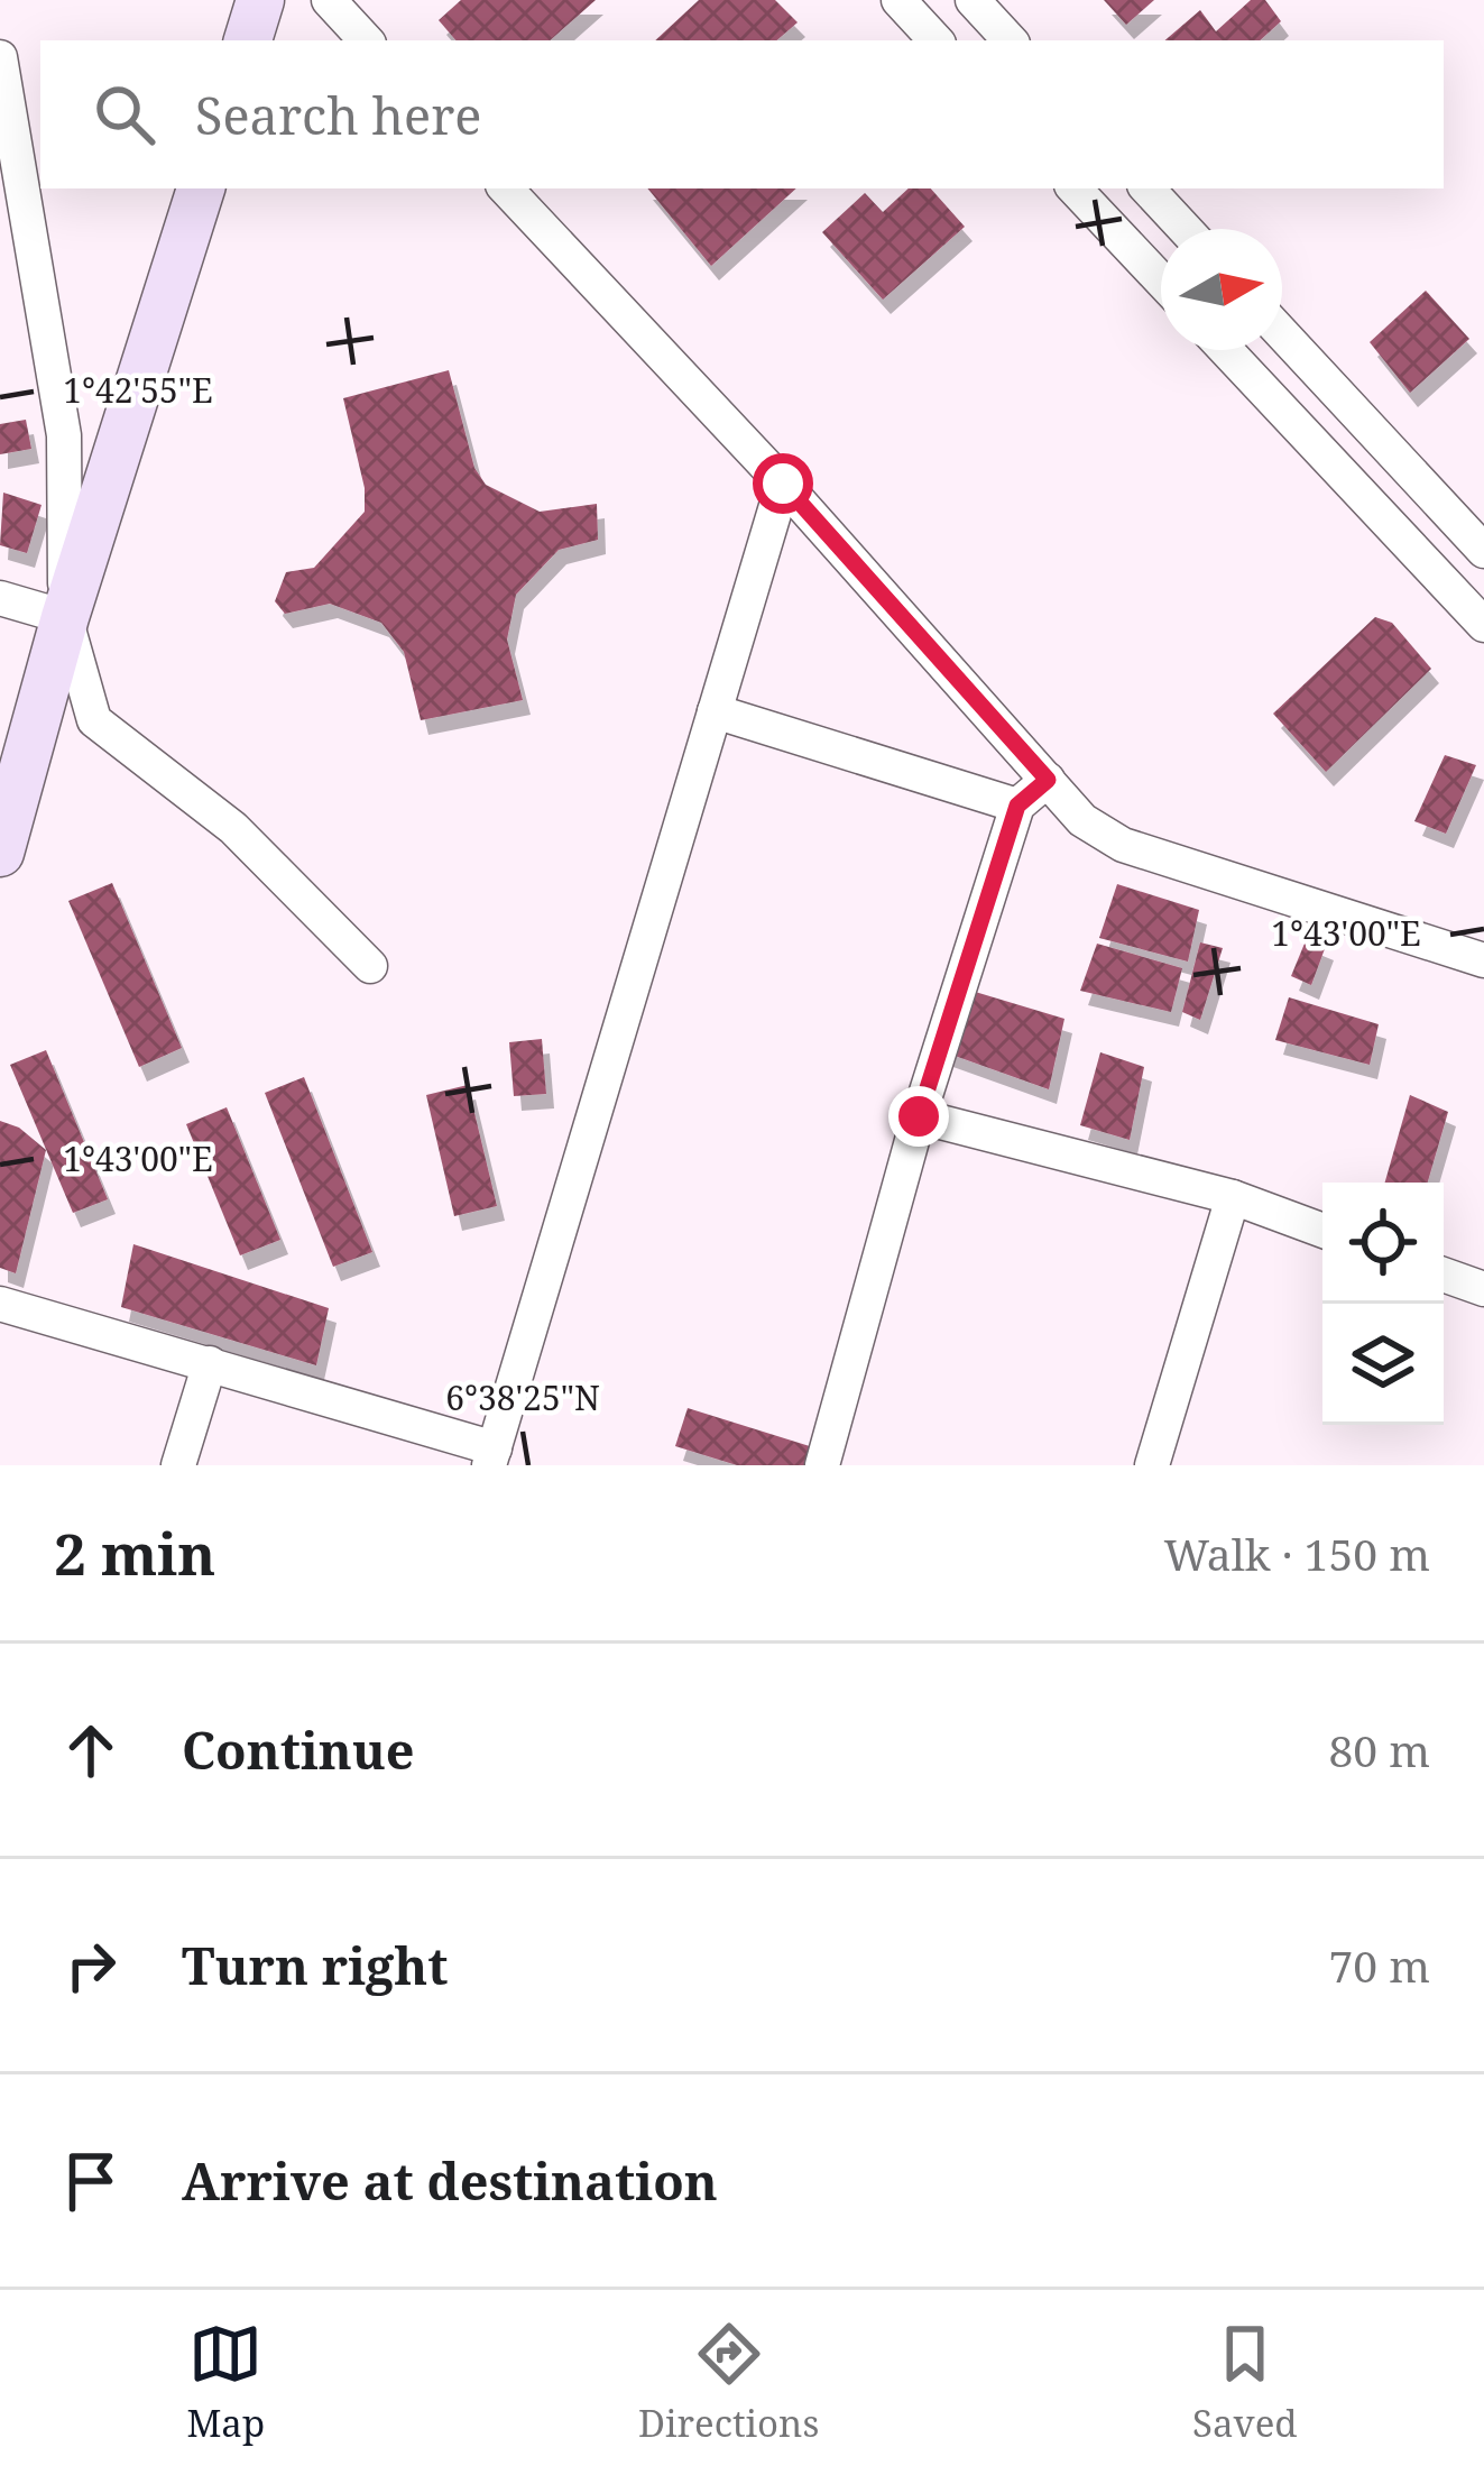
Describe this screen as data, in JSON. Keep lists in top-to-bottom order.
{
  "north": "right",
  "page": {
    "search": "Search here",
    "heading": ["2 min", "Walk · 150 m"],
    "list": [
      ["Continue", "80 m"],
      ["Turn right", "70 m"],
      "Arrive at destination"
    ],
    "nav": ["Map", "Directions", "Saved"]
  },
  "coordinates": ["1°42'55\"E", "1°43'00\"E", "6°38'25\"N"]
}
